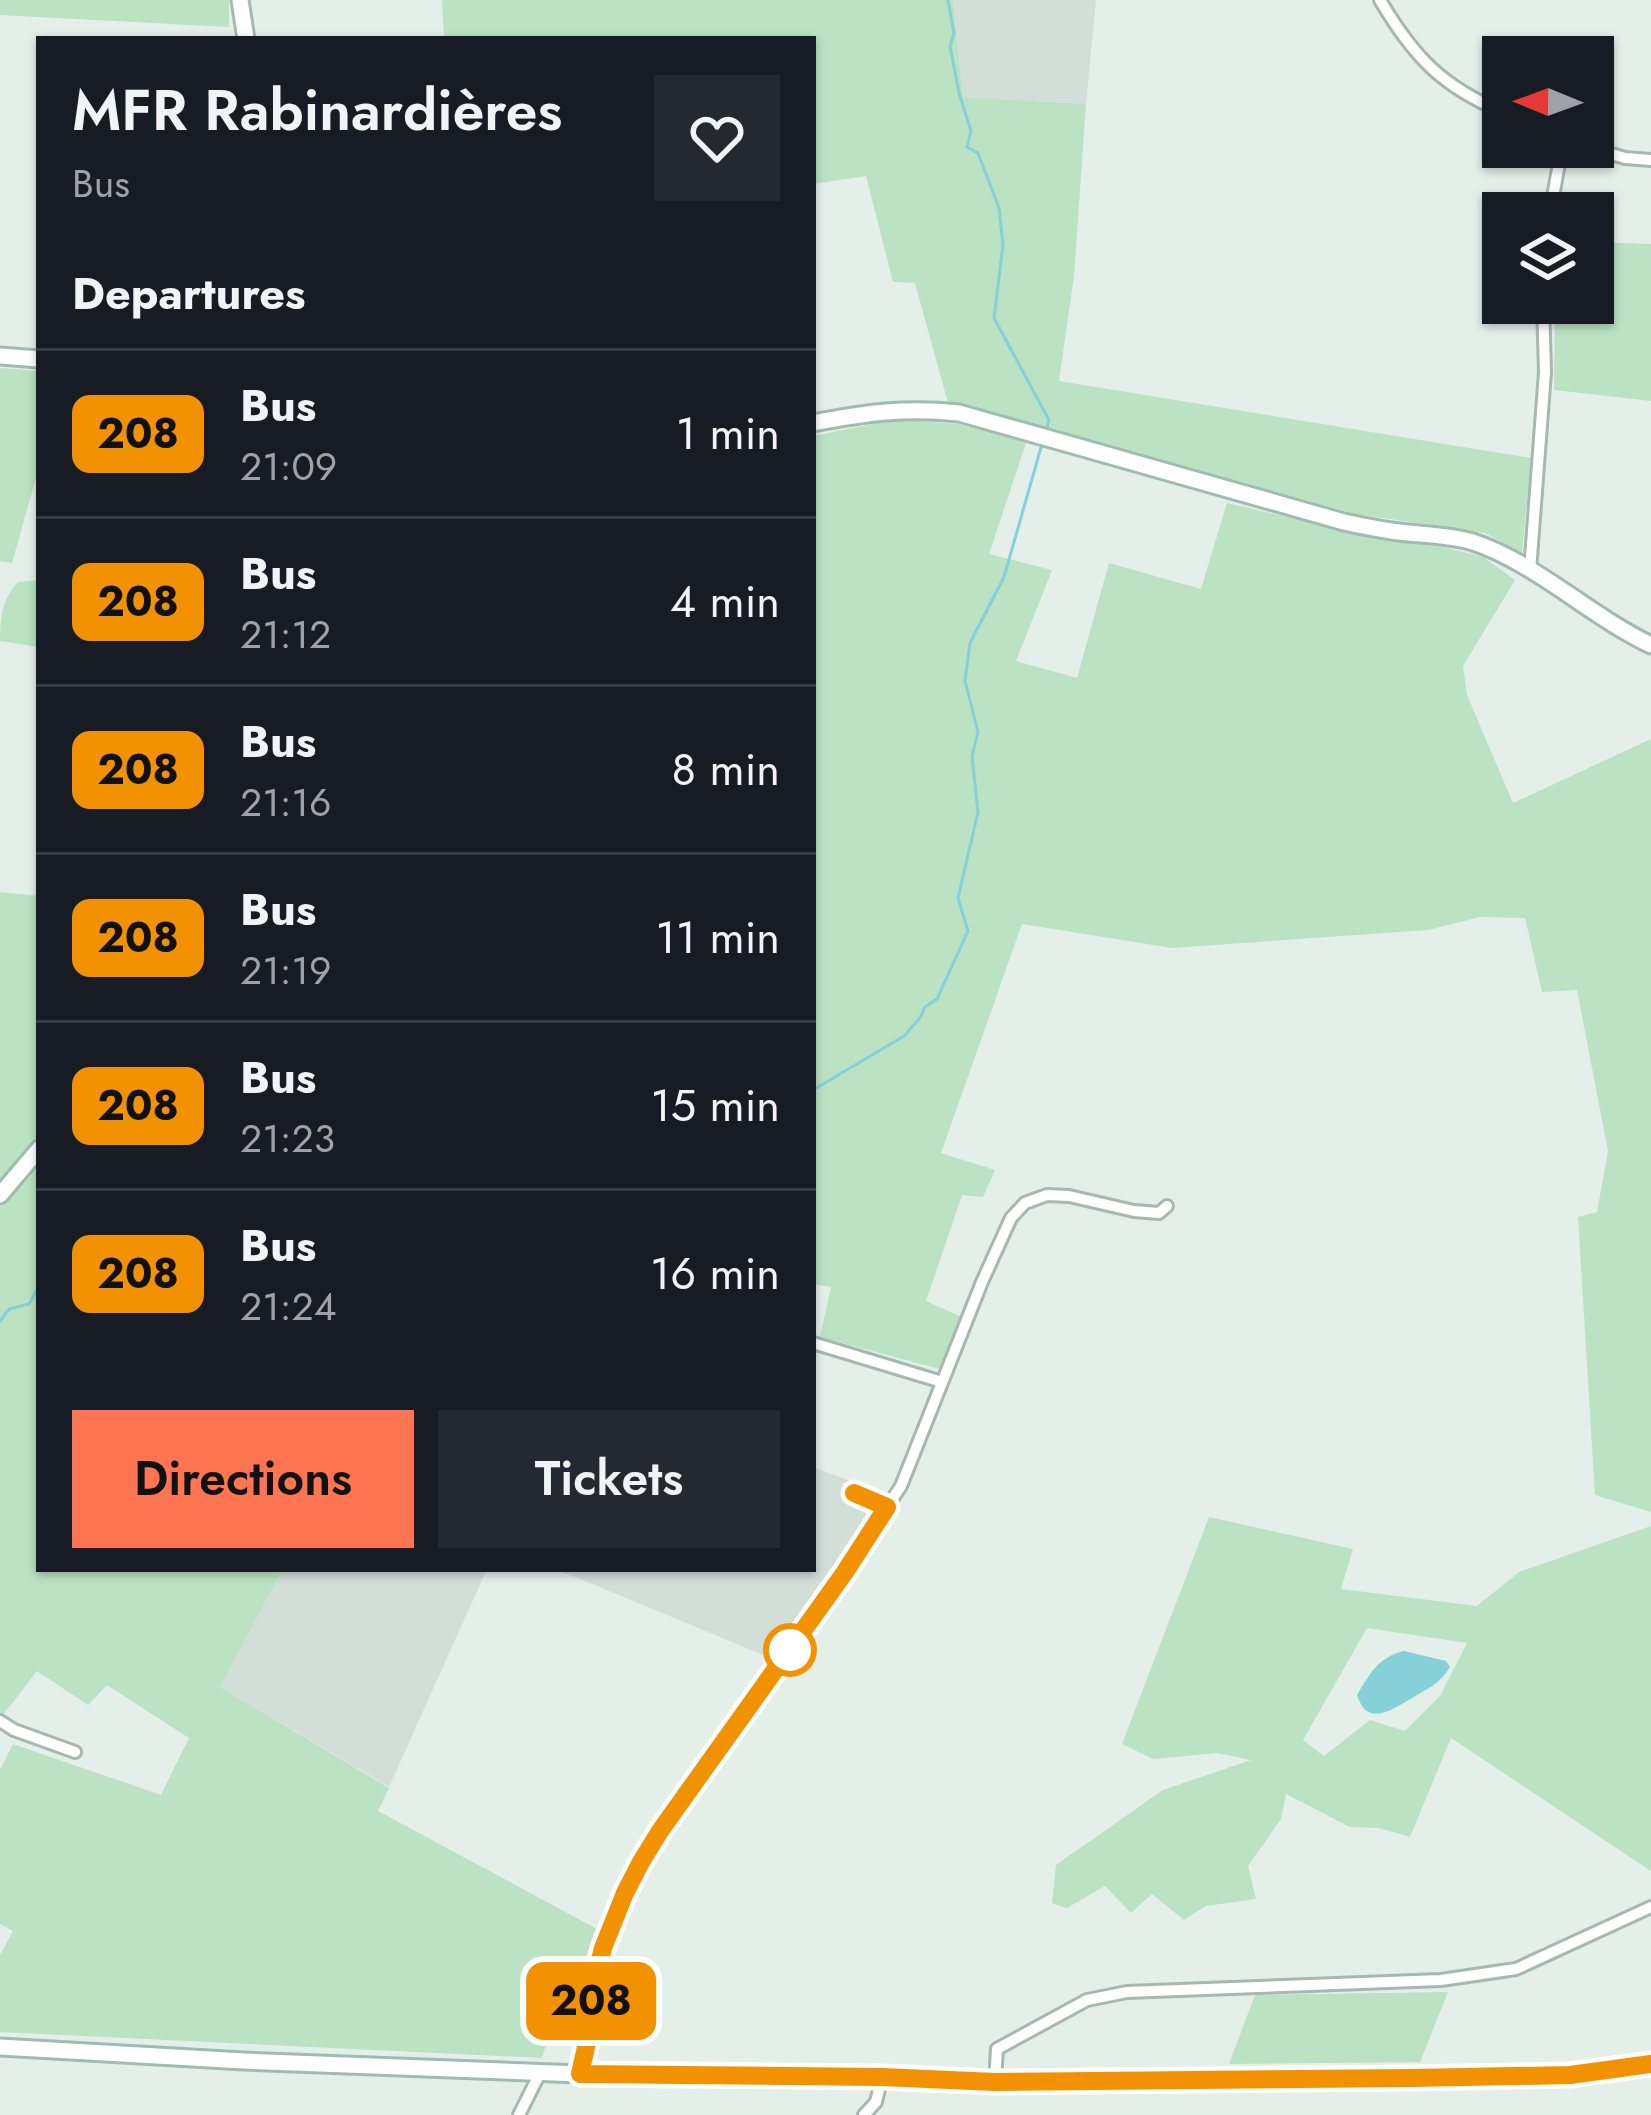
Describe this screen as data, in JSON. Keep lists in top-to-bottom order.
{
  "lines": ["bus line 208"],
  "north": "left",
  "page": {
    "on_map": "208",
    "heading": [
      ["MFR Rabinardières", "Bus"],
      "Departures"
    ],
    "list": [
      {
        "mark": "208",
        "name": "Bus",
        "note": "21:09",
        "value": "1 min"
      },
      {
        "mark": "208",
        "name": "Bus",
        "note": "21:12",
        "value": "4 min"
      },
      {
        "mark": "208",
        "name": "Bus",
        "note": "21:16",
        "value": "8 min"
      },
      {
        "mark": "208",
        "name": "Bus",
        "note": "21:19",
        "value": "11 min"
      },
      {
        "mark": "208",
        "name": "Bus",
        "note": "21:23",
        "value": "15 min"
      },
      {
        "mark": "208",
        "name": "Bus",
        "note": "21:24",
        "value": "16 min"
      }
    ],
    "buttons": ["Directions", "Tickets"]
  }
}
